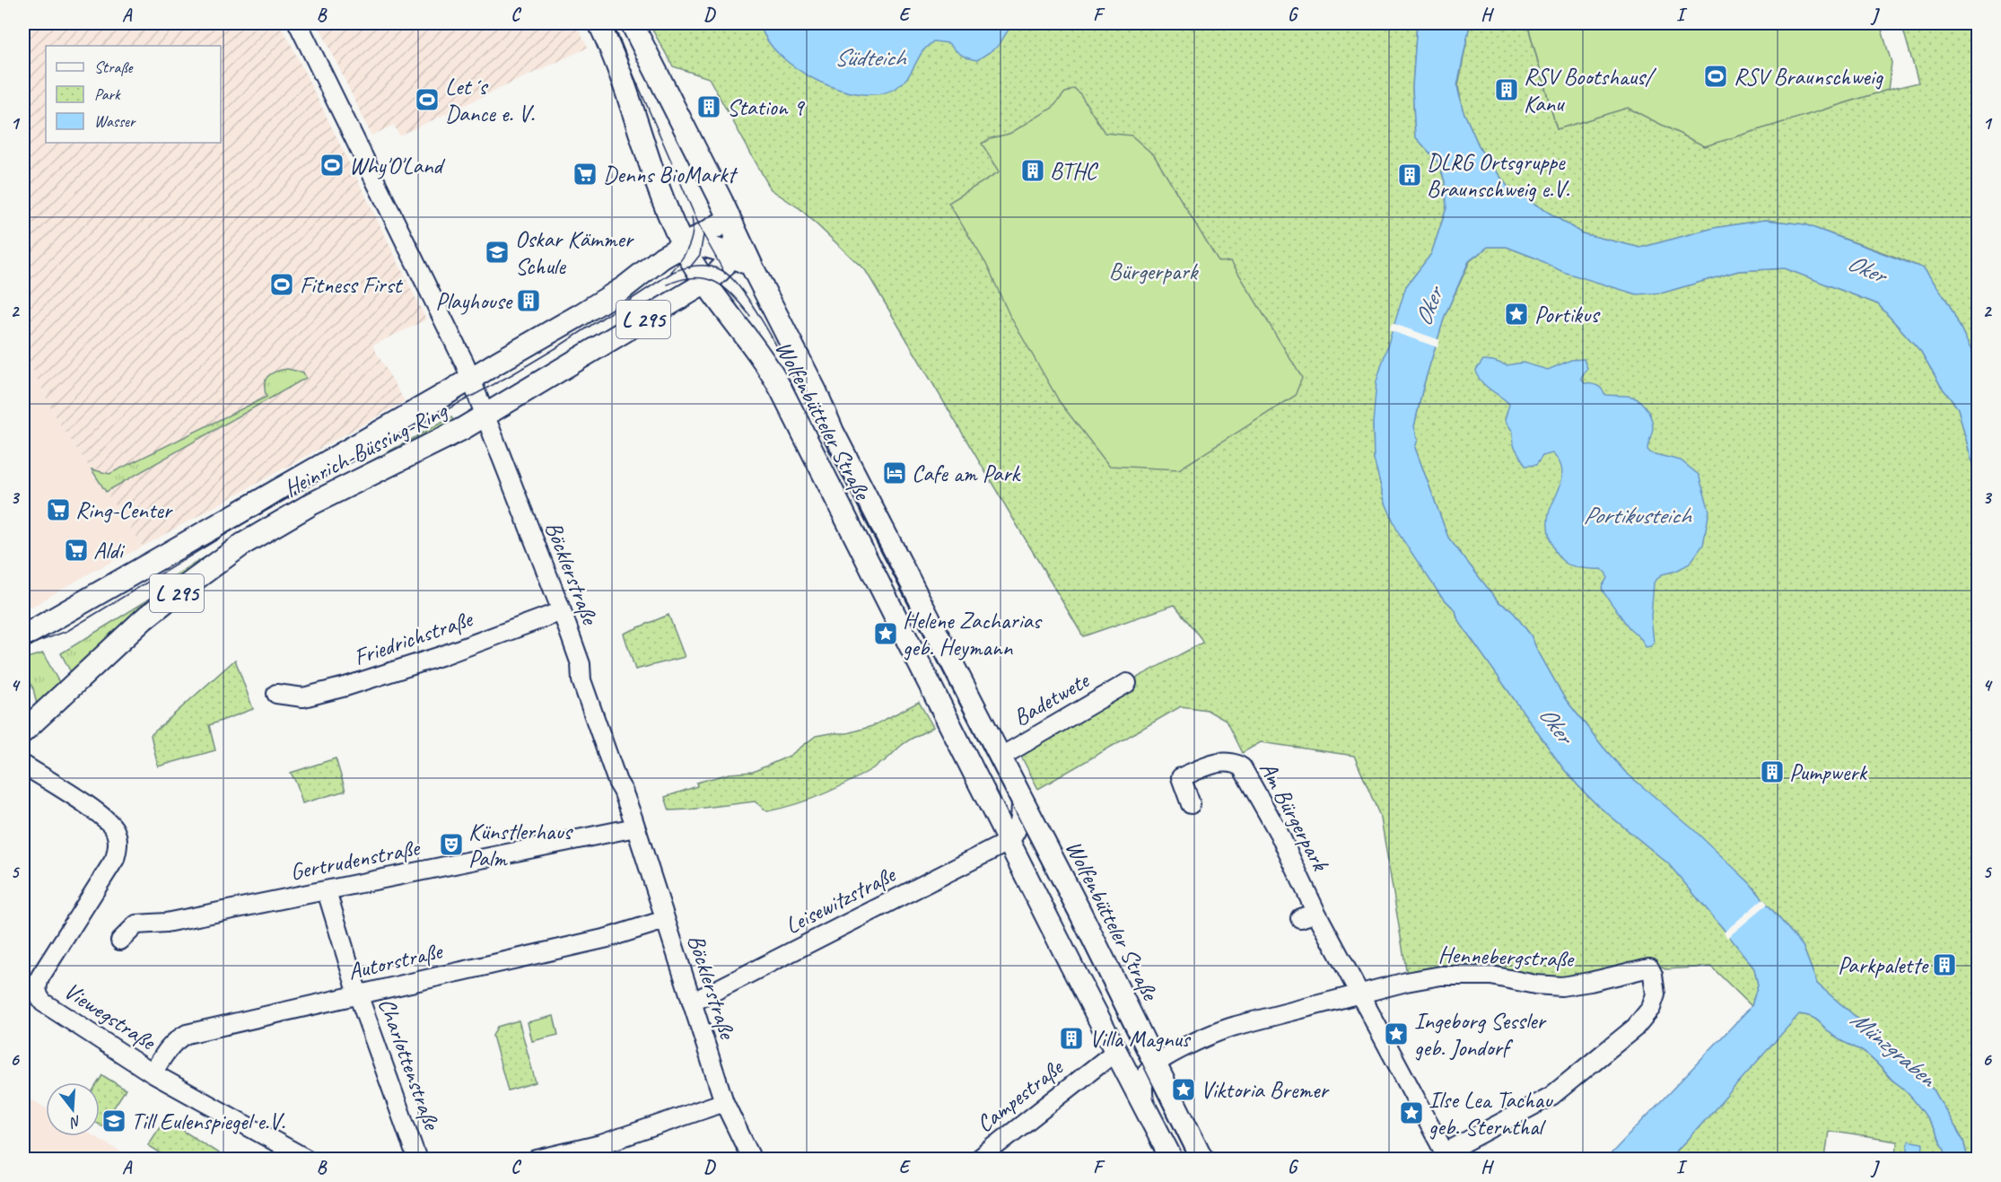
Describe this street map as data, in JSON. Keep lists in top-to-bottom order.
{
  "streets": {
    "main road": ["L 295", "Wolfenbütteler Straße", "Heinrich-Büssing-Ring"],
    "street": [
      "Böcklerstraße",
      "Friedrichstraße",
      "Badetwete",
      "Am Bürgerpark",
      "Gertrudenstraße",
      "Leisewitzstraße",
      "Hennebergstraße",
      "Autorstraße",
      "Viewegstraße",
      "Charlottenstraße",
      "Campestraße"
    ]
  },
  "crossings": [
    ["Wolfenbütteler Straße", "Heinrich-Büssing-Ring"],
    ["Wolfenbütteler Straße", "Badetwete"],
    ["Wolfenbütteler Straße", "Leisewitzstraße"],
    ["Wolfenbütteler Straße", "Hennebergstraße"],
    ["Wolfenbütteler Straße", "Campestraße"],
    ["Heinrich-Büssing-Ring", "Böcklerstraße"],
    ["Böcklerstraße", "Friedrichstraße"],
    ["Böcklerstraße", "Gertrudenstraße"],
    ["Böcklerstraße", "Leisewitzstraße"],
    ["Böcklerstraße", "Autorstraße"],
    ["Am Bürgerpark", "Hennebergstraße"],
    ["Gertrudenstraße", "Charlottenstraße"],
    ["Autorstraße", "Viewegstraße"],
    ["Autorstraße", "Charlottenstraße"]
  ],
  "water": [
    "Südteich",
    "Oker",
    "Portikusteich",
    "Münzgraben"
  ],
  "parks": ["Bürgerpark"],
  "places": {
    "sports": [
      "RSV Braunschweig",
      "Let´s Dance e. V.",
      "Why'O'Land",
      "Fitness First"
    ],
    "building": [
      "RSV Bootshaus/ Kanu",
      "Station 9",
      "BTHC",
      "DLRG Ortsgruppe Braunschweig e.V.",
      "Playhouse",
      "Pumpwerk",
      "Parkpalette",
      "Villa Magnus"
    ],
    "supermarket": ["Denns BioMarkt", "Ring-Center", "Aldi"],
    "school or university": ["Oskar Kämmer Schule", "Till Eulenspiegel e.V."],
    "place": [
      "Portikus",
      "Helene Zacharias geb. Heymann",
      "Ingeborg Sessler geb. Jondorf",
      "Viktoria Bremer",
      "Ilse Lea Tachau geb. Sternthal"
    ],
    "hotel": ["Cafe am Park"],
    "theatre": ["Künstlerhaus Palm"]
  },
  "legend": ["Straße", "Park", "Wasser"],
  "north": "bottom",
  "grid": {
    "columns": [
      "A",
      "B",
      "C",
      "D",
      "E",
      "F",
      "G",
      "H",
      "I",
      "J"
    ],
    "rows": [
      "1",
      "2",
      "3",
      "4",
      "5",
      "6"
    ]
  }
}
